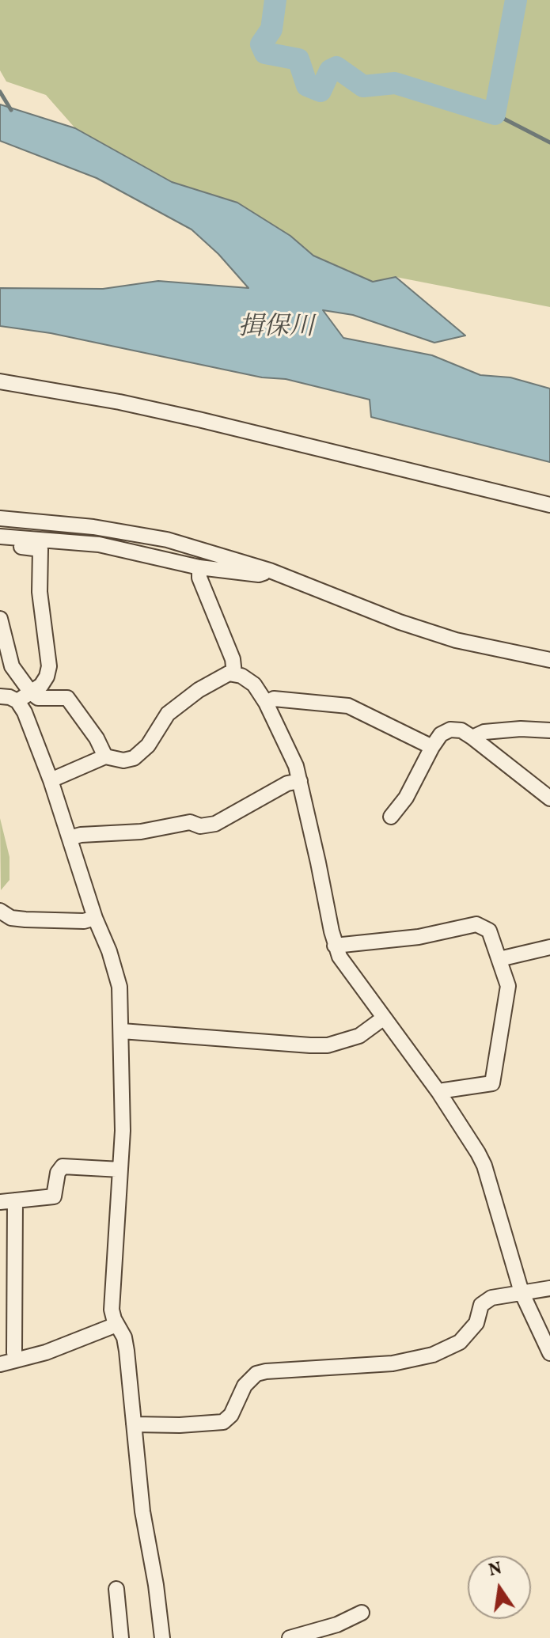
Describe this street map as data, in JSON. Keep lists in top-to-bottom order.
{
  "water": ["揖保川"],
  "north": "top"
}
